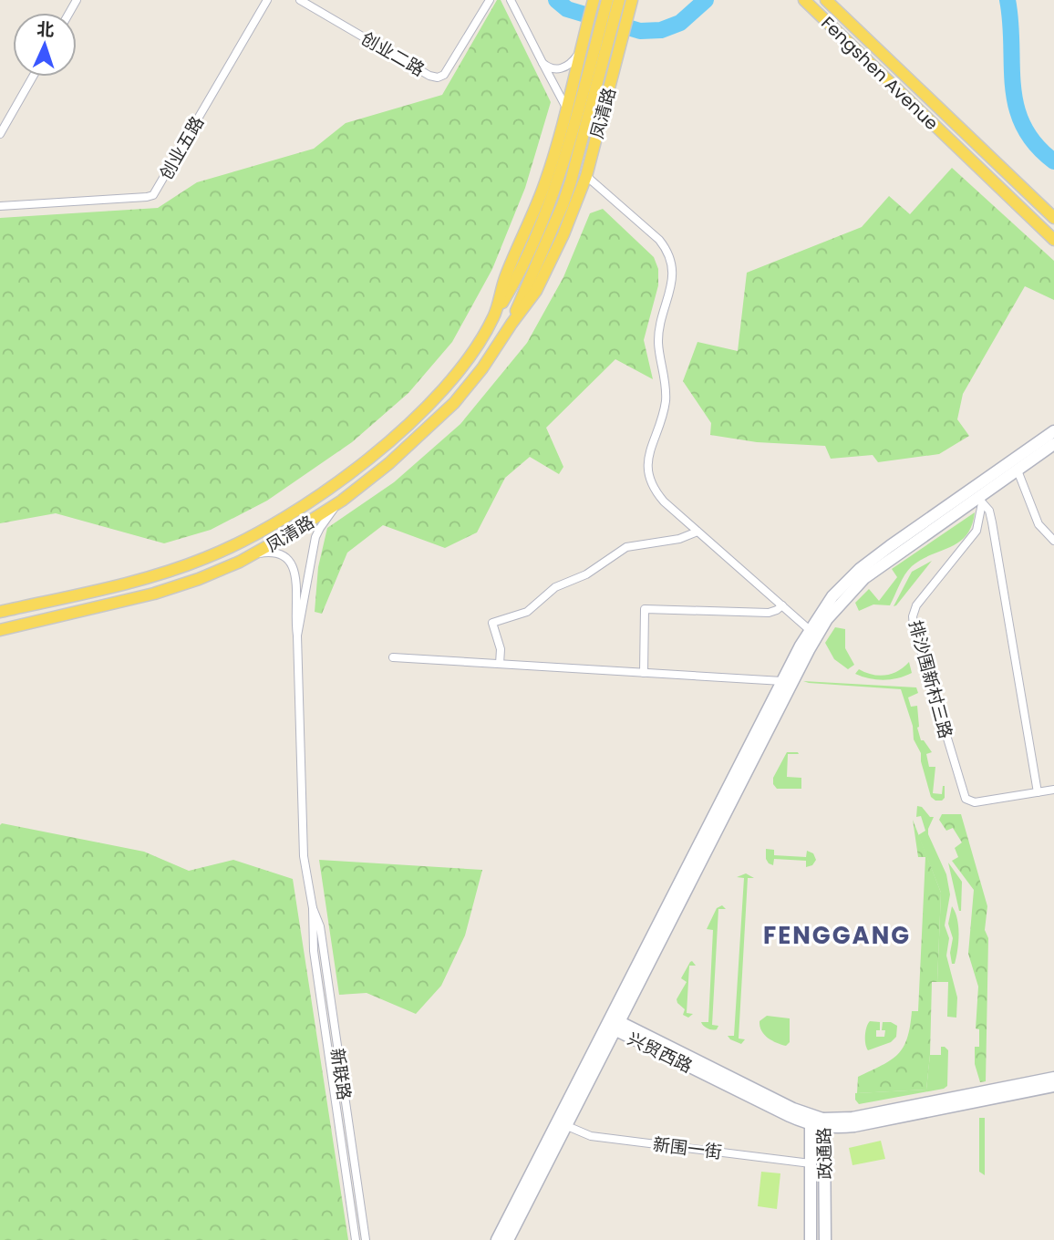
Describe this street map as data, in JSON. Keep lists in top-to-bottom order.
{
  "streets": {
    "main road": ["Fengshen Avenue", "凤清路"],
    "street": [
      "创业二路",
      "创业五路",
      "排沙围新村三路",
      "兴贸西路",
      "新联路",
      "新围一街",
      "政通路"
    ]
  },
  "crossings": [
    ["凤清路", "新联路"],
    ["兴贸西路", "政通路"],
    ["新围一街", "政通路"]
  ],
  "districts": ["FENGGANG"],
  "north": "top"
}
